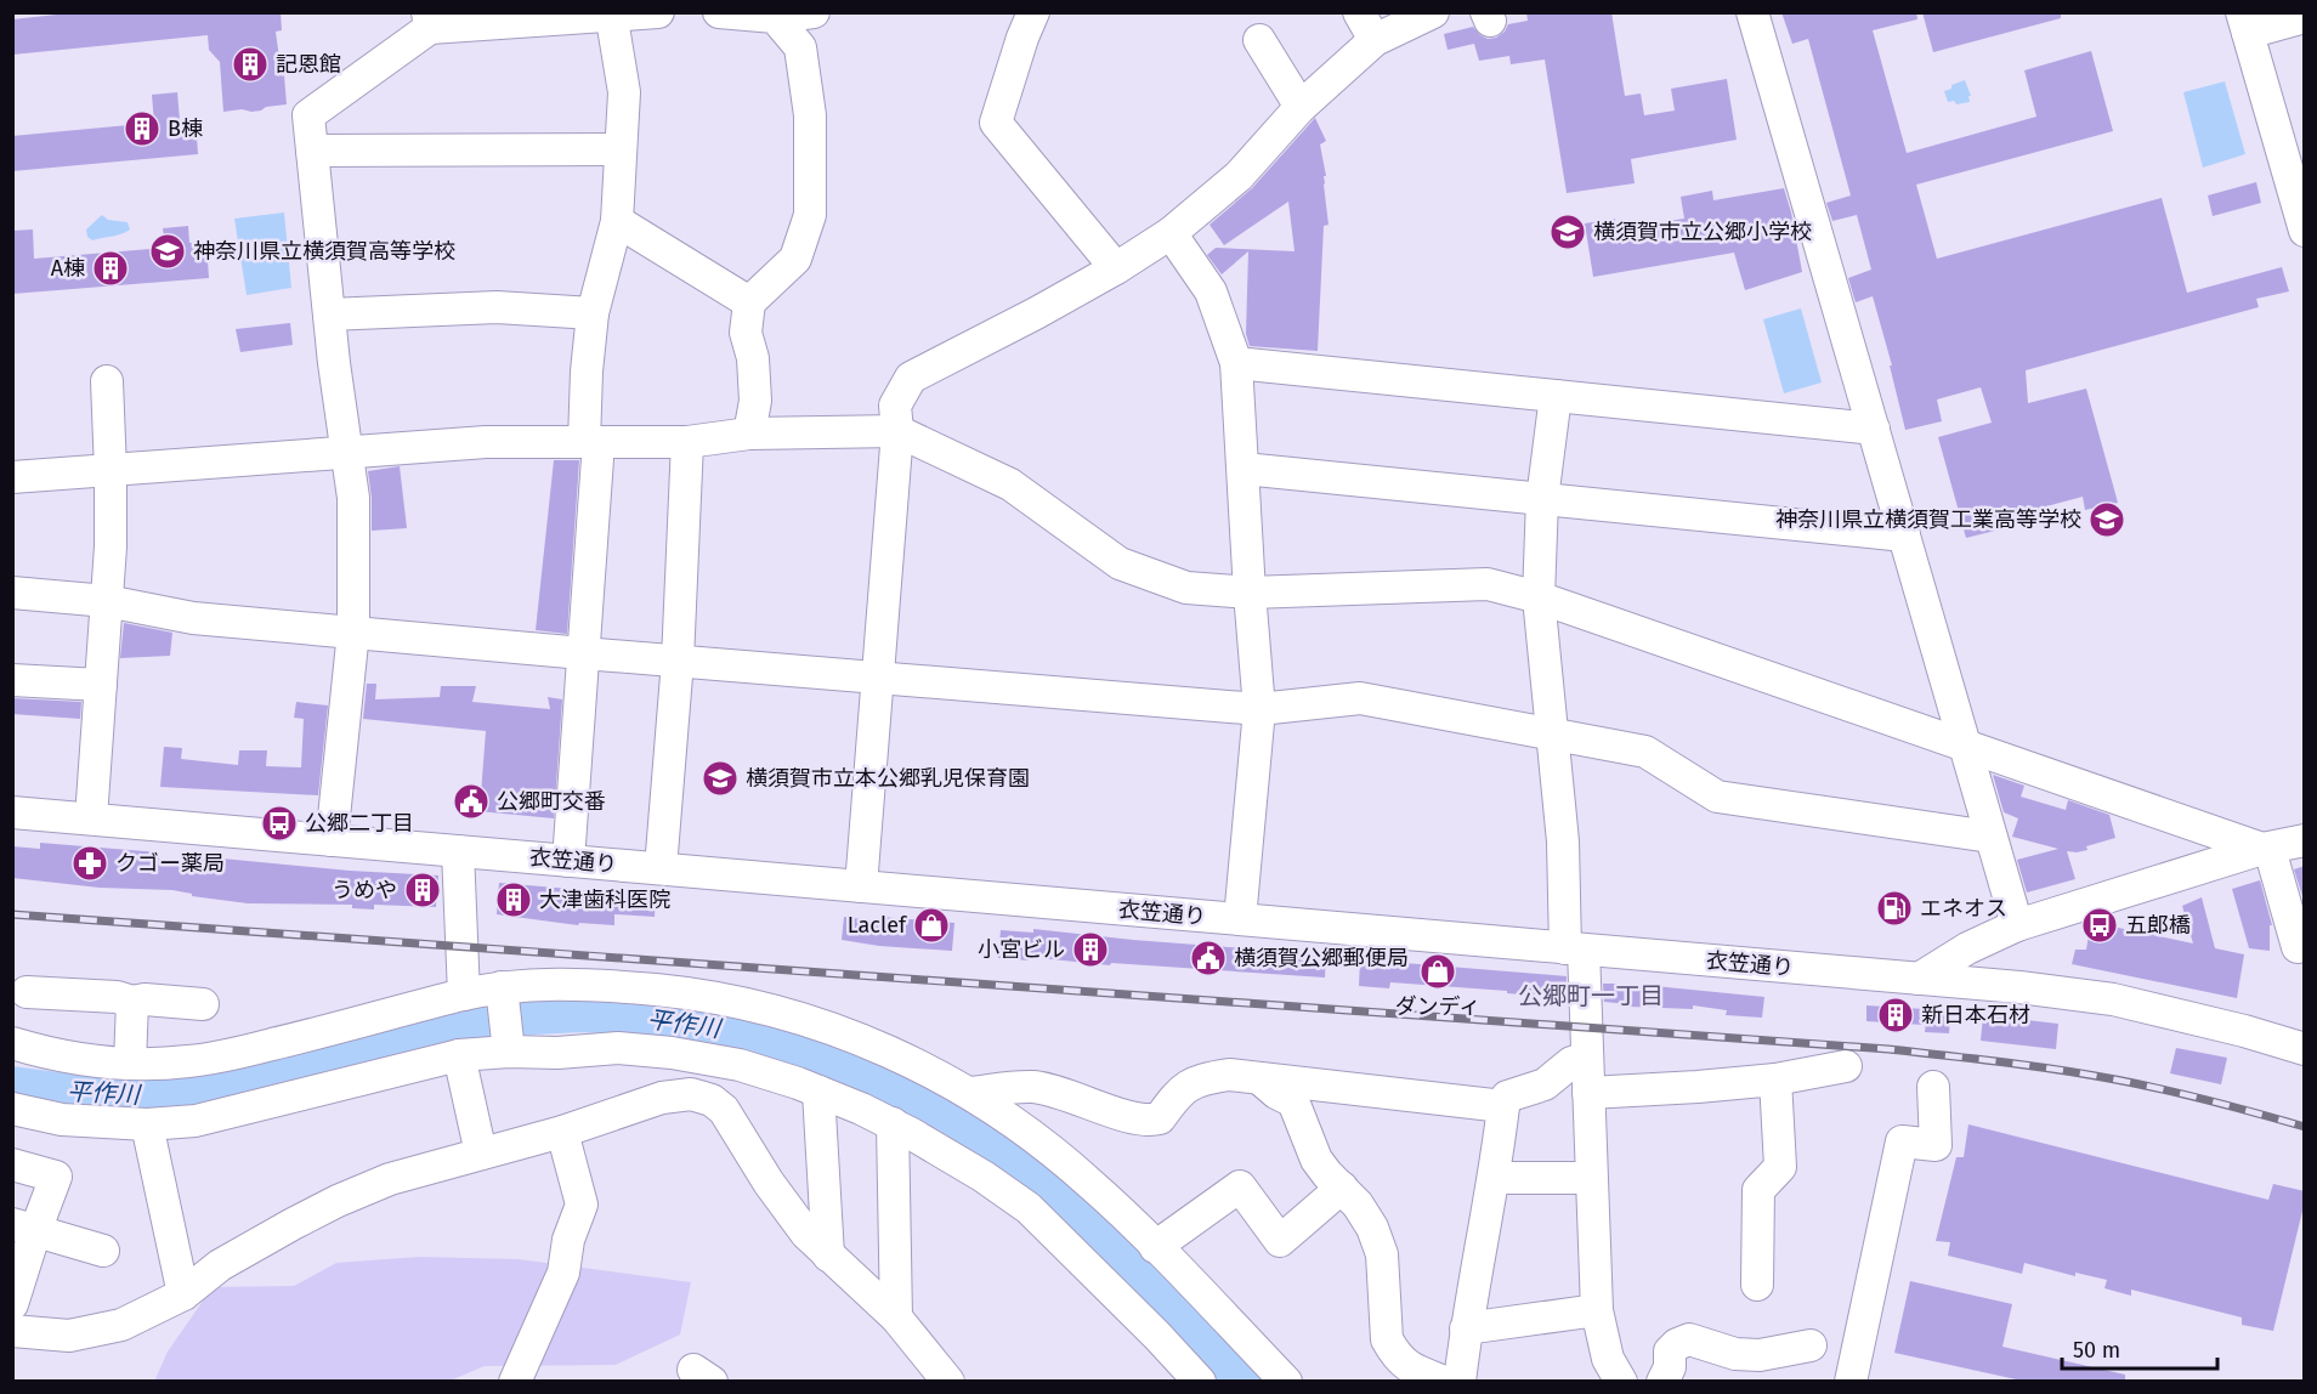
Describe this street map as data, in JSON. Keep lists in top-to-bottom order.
{
  "streets": {
    "street": ["衣笠通り"]
  },
  "districts": ["公郷町一丁目"],
  "water": ["平作川"],
  "places": {
    "building": [
      "記恩館",
      "B棟",
      "A棟",
      "うめや",
      "大津歯科医院",
      "小宮ビル",
      "新日本石材"
    ],
    "school or university": [
      "横須賀市立公郷小学校",
      "神奈川県立横須賀高等学校",
      "神奈川県立横須賀工業高等学校",
      "横須賀市立本公郷乳児保育園"
    ],
    "public building": ["公郷町交番", "横須賀公郷郵便局"],
    "bus stop": ["公郷二丁目", "五郎橋"],
    "pharmacy": ["クゴー薬局"],
    "fuel station": ["エネオス"],
    "shop": ["Laclef", "ダンディ"]
  },
  "scale_bar": "50 m"
}
